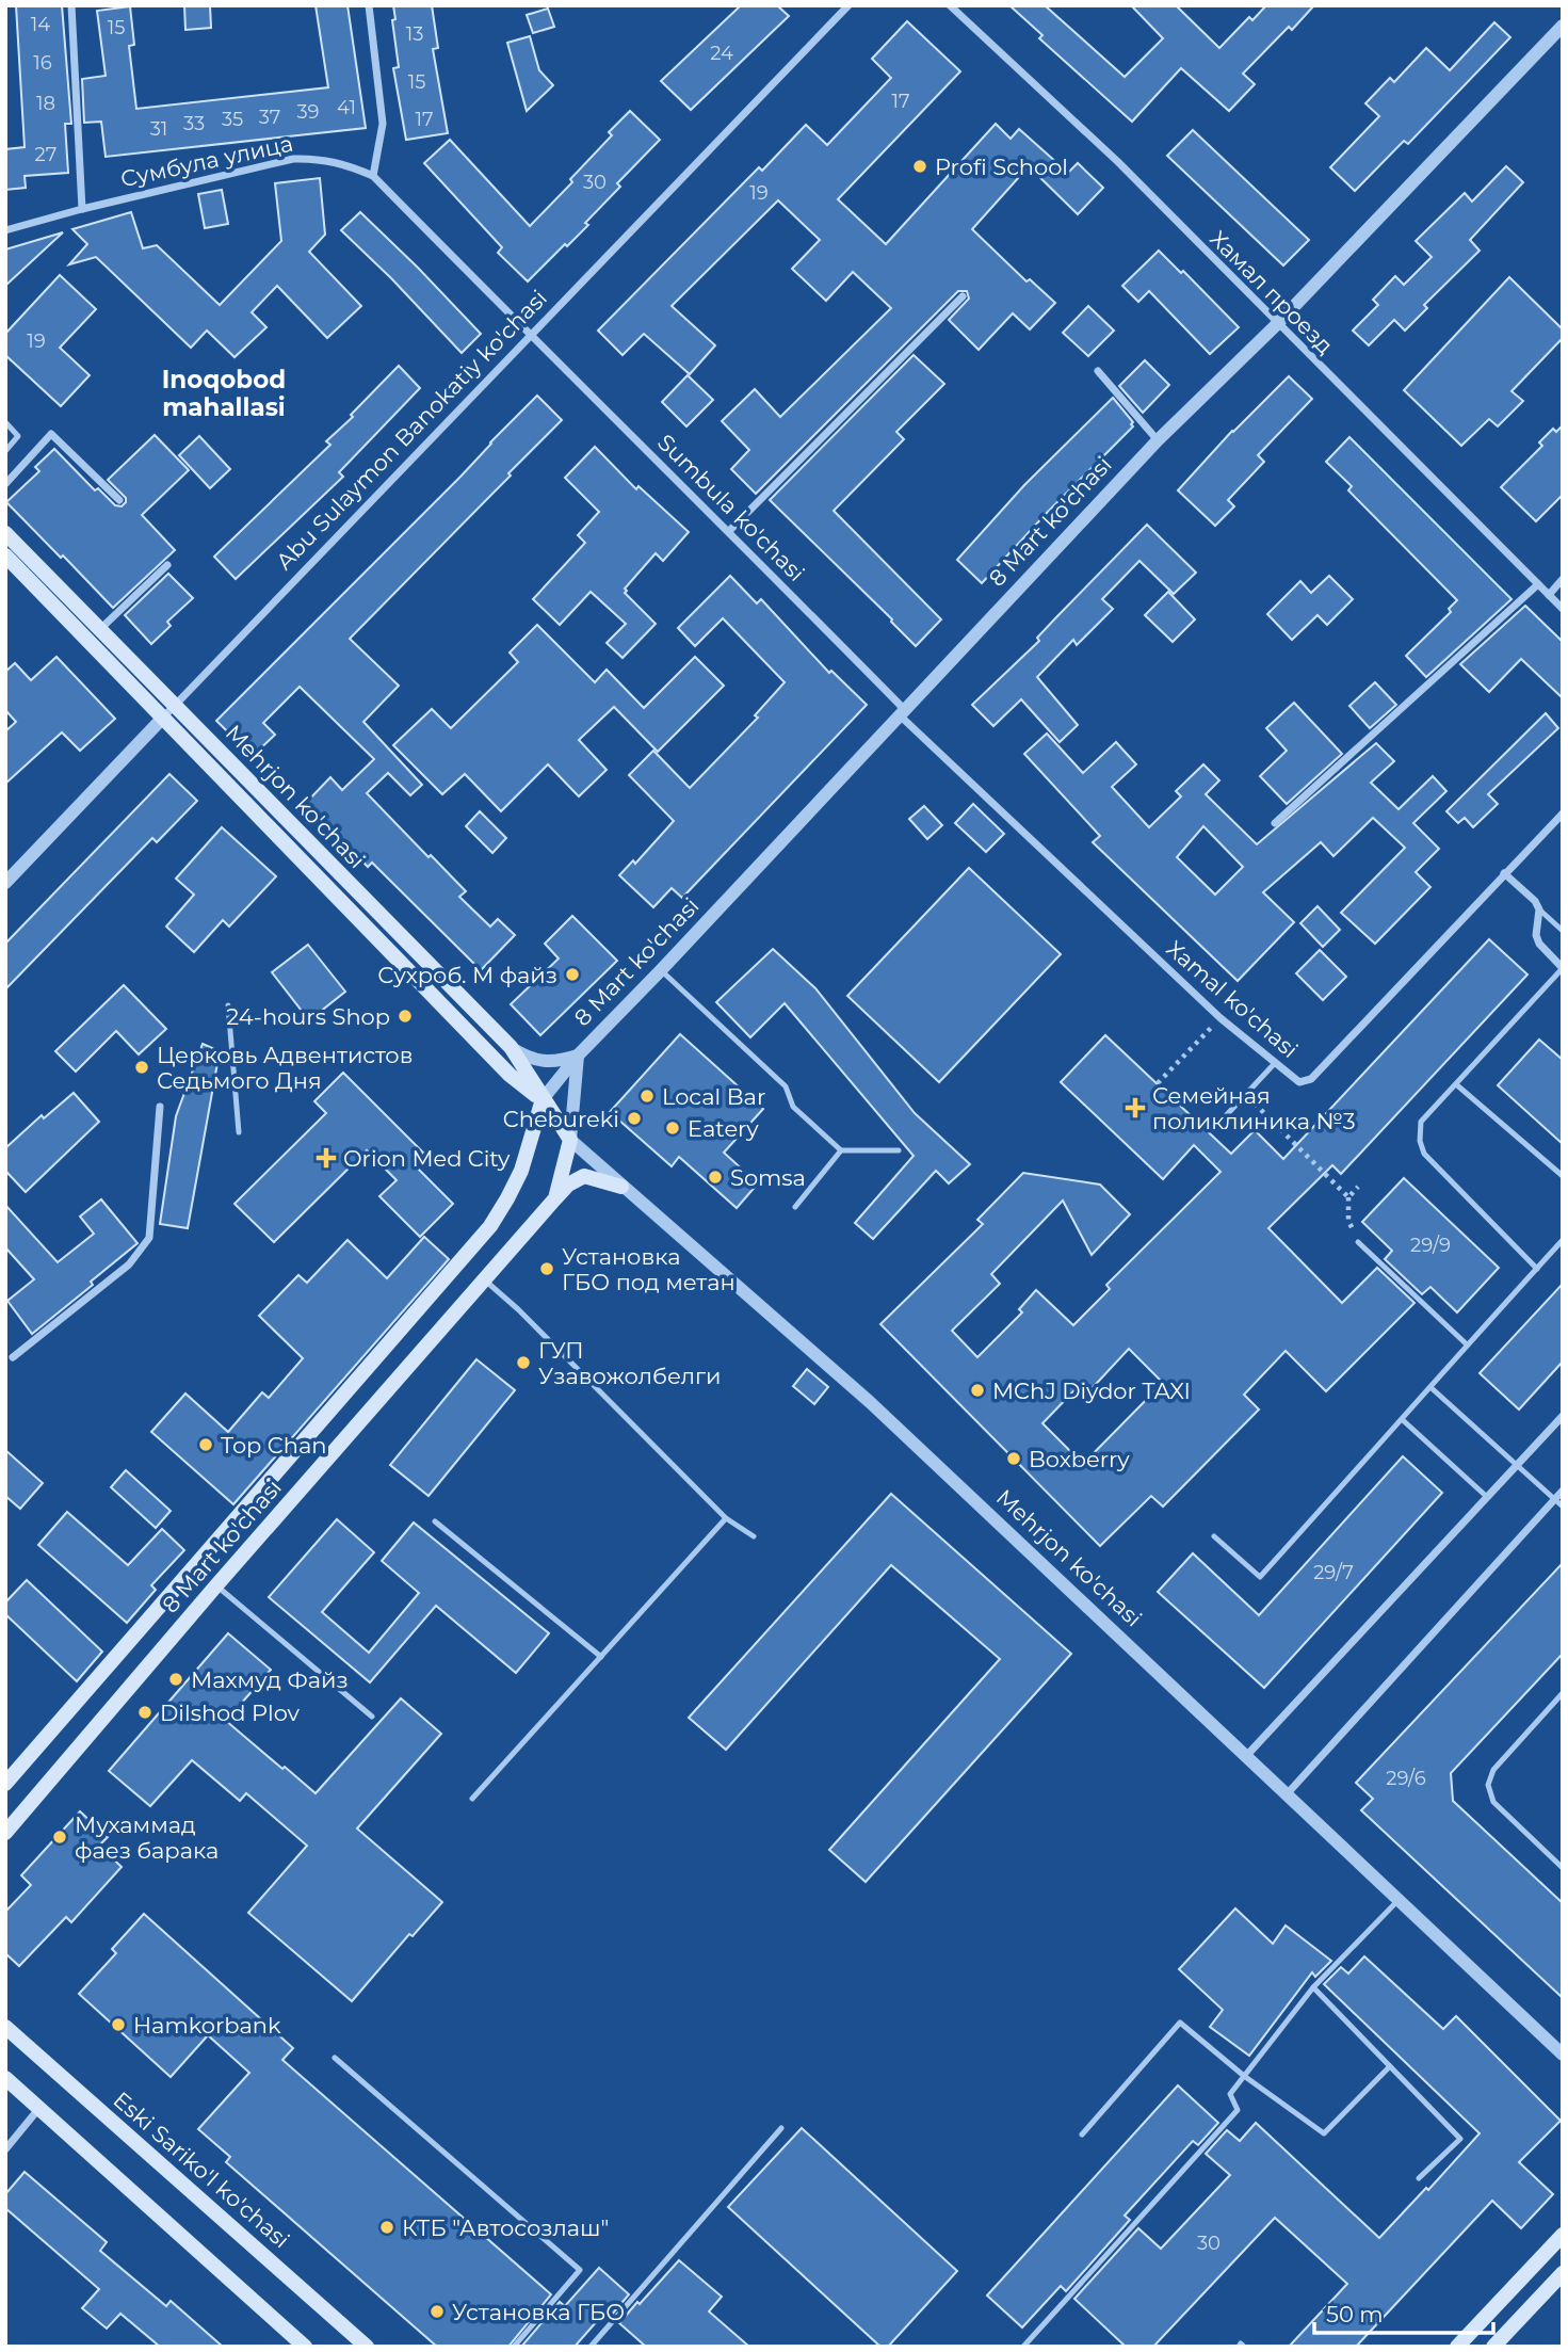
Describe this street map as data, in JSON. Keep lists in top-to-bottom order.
{
  "streets": {
    "main road": ["8 Mart ko'chasi", "Mehrjon ko'chasi", "Eski Sariko'l ko'chasi"],
    "street": [
      "Сумбула улица",
      "Хамал проезд",
      "Abu Sulaymon Banokatiy ko'chasi",
      "Sumbula ko'chasi",
      "Xamal ko'chasi"
    ]
  },
  "crossings": [
    ["Сумбула улица", "Abu Sulaymon Banokatiy ko'chasi"],
    ["Сумбула улица", "Sumbula ko'chasi"],
    ["Хамал проезд", "8 Mart ko'chasi"],
    ["Abu Sulaymon Banokatiy ko'chasi", "Sumbula ko'chasi"],
    ["Abu Sulaymon Banokatiy ko'chasi", "Mehrjon ko'chasi"],
    ["Sumbula ko'chasi", "8 Mart ko'chasi"],
    ["Sumbula ko'chasi", "Xamal ko'chasi"],
    ["8 Mart ko'chasi", "Mehrjon ko'chasi"],
    ["8 Mart ko'chasi", "Xamal ko'chasi"]
  ],
  "districts": ["Inoqobod mahallasi"],
  "places": {
    "other": [
      "Profi School",
      "Сухроб. М файз",
      "24-hours Shop",
      "Церковь Адвентистов Седьмого Дня",
      "Local Bar",
      "Chebureki",
      "Eatery",
      "Somsa",
      "Установка ГБО под метан",
      "ГУП Узавожолбелги",
      "MChJ Diydor TAXI",
      "Top Chan",
      "Boxberry",
      "Махмуд Файз",
      "Dilshod Plov",
      "Мухаммад фаез барака",
      "Hamkorbank",
      "КТБ \"Автосозлаш\"",
      "Установка ГБО"
    ],
    "health": ["Семейная поликлиника №3", "Orion Med City"]
  },
  "house_numbers": [
    "14",
    "15",
    "13",
    "24",
    "16",
    "15",
    "17",
    "18",
    "41",
    "39",
    "37",
    "35",
    "17",
    "33",
    "31",
    "27",
    "30",
    "19",
    "19",
    "29/9",
    "29/7",
    "29/6",
    "30"
  ],
  "scale_bar": "50 m"
}
